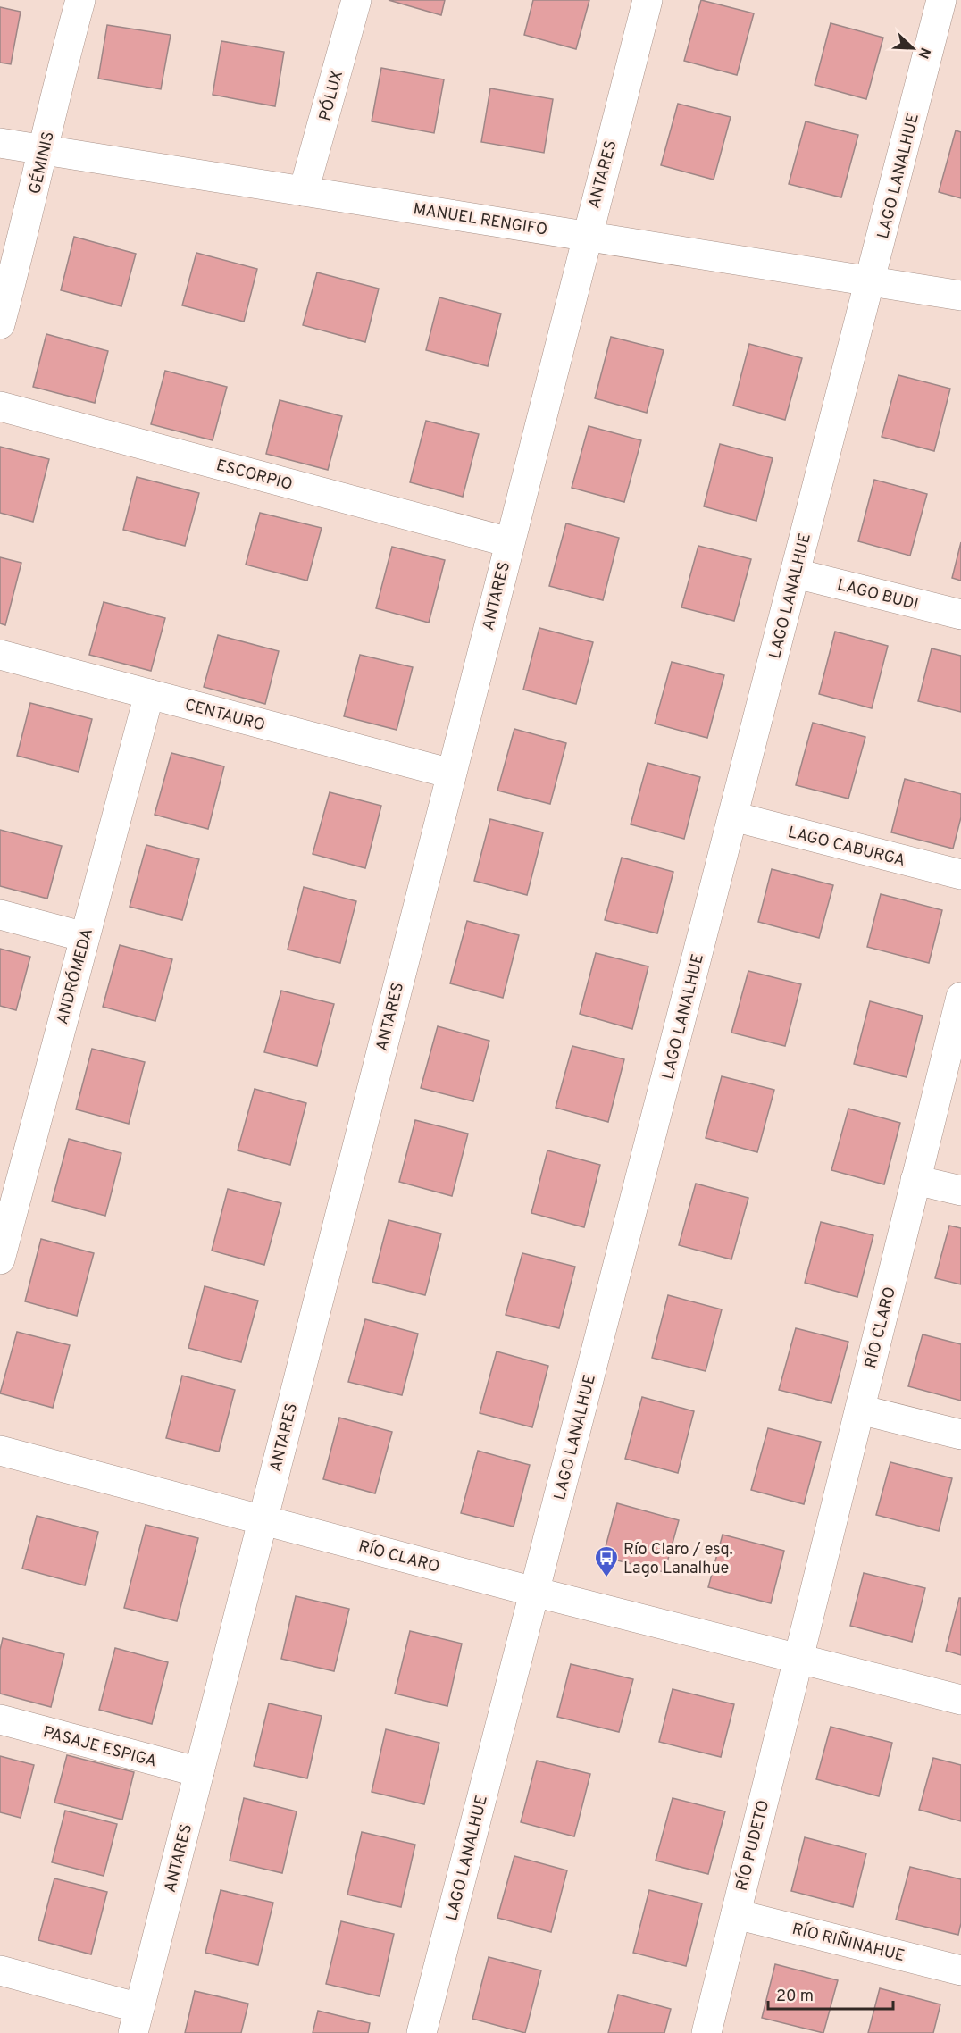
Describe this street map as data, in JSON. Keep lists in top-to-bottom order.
{
  "streets": {
    "street": [
      "PÓLUX",
      "GÉMINIS",
      "ANTARES",
      "LAGO LANALHUE",
      "MANUEL RENGIFO",
      "ESCORPIO",
      "LAGO BUDI",
      "CENTAURO",
      "LAGO CABURGA",
      "ANDRÓMEDA",
      "RÍO CLARO",
      "PASAJE ESPIGA",
      "RÍO PUDETO",
      "RÍO RIÑINAHUE"
    ]
  },
  "crossings": [
    ["PÓLUX", "MANUEL RENGIFO"],
    ["GÉMINIS", "MANUEL RENGIFO"],
    ["ANTARES", "MANUEL RENGIFO"],
    ["ANTARES", "ESCORPIO"],
    ["ANTARES", "CENTAURO"],
    ["ANTARES", "RÍO CLARO"],
    ["ANTARES", "PASAJE ESPIGA"],
    ["LAGO LANALHUE", "MANUEL RENGIFO"],
    ["LAGO LANALHUE", "LAGO BUDI"],
    ["LAGO LANALHUE", "LAGO CABURGA"],
    ["LAGO LANALHUE", "RÍO CLARO"],
    ["CENTAURO", "ANDRÓMEDA"],
    ["RÍO CLARO", "RÍO PUDETO"],
    ["RÍO PUDETO", "RÍO RIÑINAHUE"]
  ],
  "places": {
    "bus stop": ["Río Claro / esq. Lago Lanalhue"]
  },
  "scale_bar": "20 m",
  "north": "bottom right"
}
